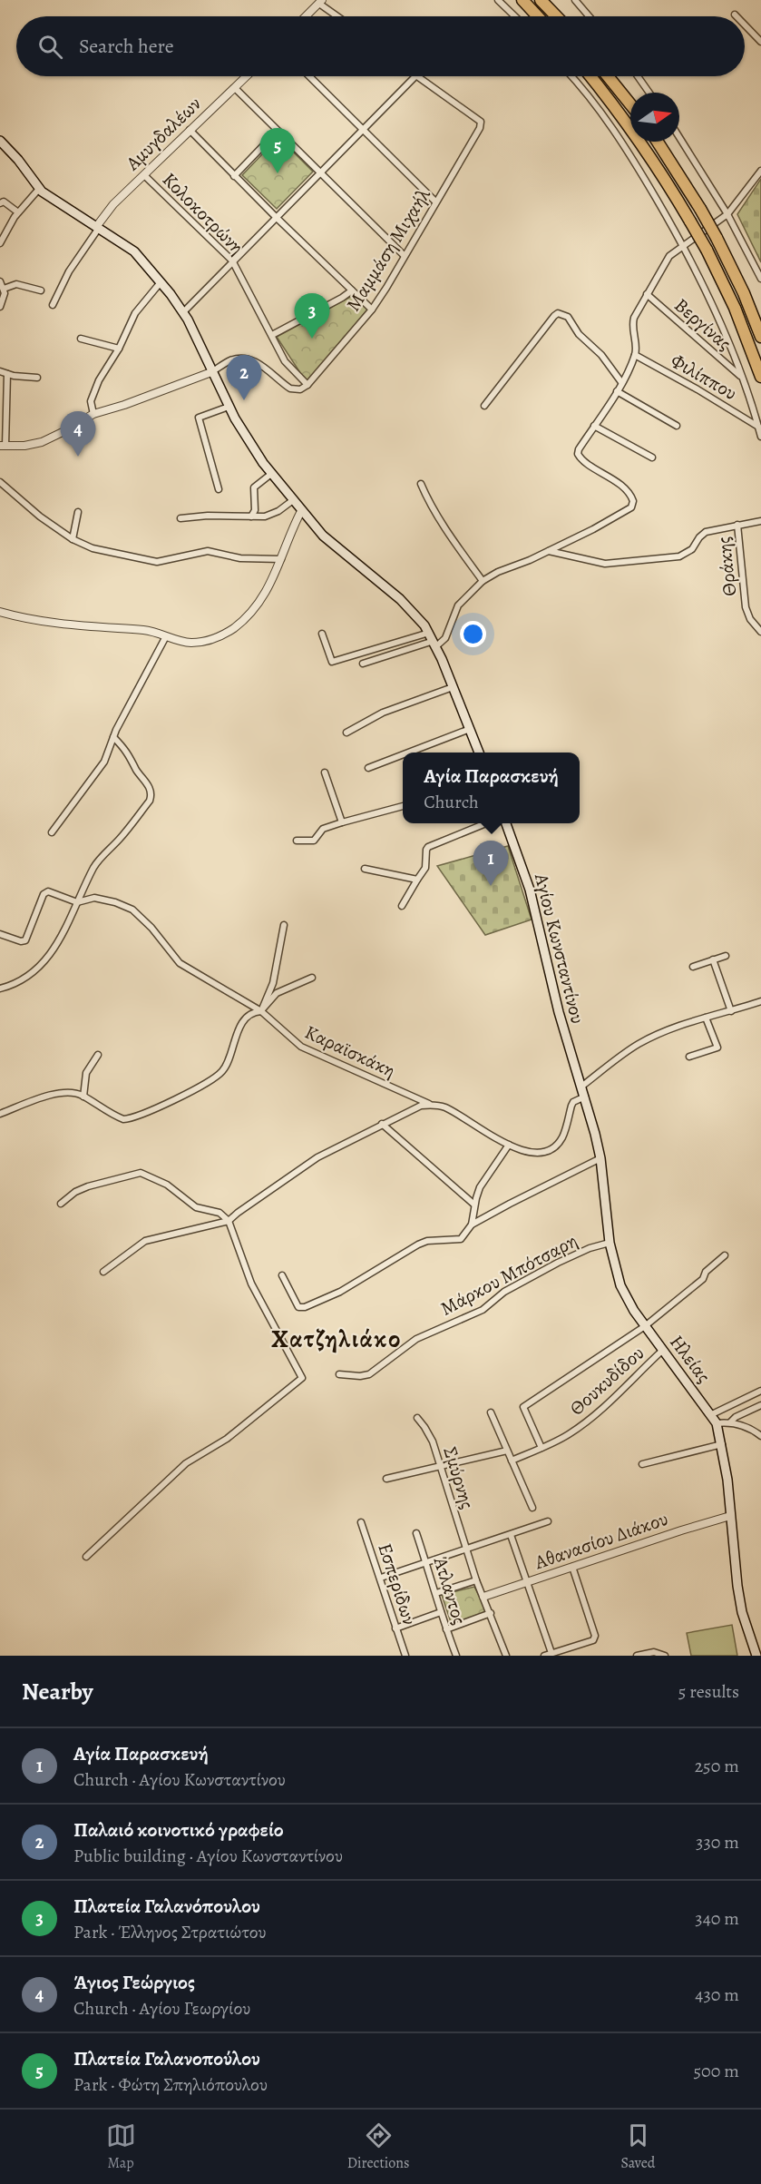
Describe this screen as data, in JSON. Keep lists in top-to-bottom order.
{
  "streets": {
    "main road": ["Αγίου Κωνσταντίνου", "Ηλείας"],
    "street": [
      "Αμυγδαλέων",
      "Κολοκοτρώνη",
      "Μαμμάση Μιχαήλ",
      "Βεργίνας",
      "Φιλίππου",
      "Θράκης",
      "Καραϊσκάκη",
      "Μάρκου Μπότσαρη",
      "Θουκυδίδου",
      "Σμύρνης",
      "Αθανασίου Διάκου",
      "Εσπερίδων",
      "Άτλαντος"
    ]
  },
  "crossings": [
    ["Αμυγδαλέων", "Κολοκοτρώνη"],
    ["Κολοκοτρώνη", "Μαμμάση Μιχαήλ"],
    ["Αγίου Κωνσταντίνου", "Ηλείας"],
    ["Καραϊσκάκη", "Ηλείας"],
    ["Μάρκου Μπότσαρη", "Ηλείας"],
    ["Ηλείας", "Θουκυδίδου"],
    ["Ηλείας", "Αθανασίου Διάκου"],
    ["Σμύρνης", "Αθανασίου Διάκου"]
  ],
  "districts": ["Χατζηλιάκο"],
  "north": "right",
  "page": {
    "search": "Search here",
    "pins": [
      "5",
      "3",
      "2",
      "4",
      "1"
    ],
    "popup": ["Αγία Παρασκευή", "Church"],
    "heading": ["Nearby", "5 results"],
    "list": [
      {
        "mark": "1",
        "name": "Αγία Παρασκευή",
        "note": "Church · Αγίου Κωνσταντίνου",
        "value": "250 m"
      },
      {
        "mark": "2",
        "name": "Παλαιό κοινοτικό γραφείο",
        "note": "Public building · Αγίου Κωνσταντίνου",
        "value": "330 m"
      },
      {
        "mark": "3",
        "name": "Πλατεία Γαλανόπουλου",
        "note": "Park · Έλληνος Στρατιώτου",
        "value": "340 m"
      },
      {
        "mark": "4",
        "name": "Άγιος Γεώργιος",
        "note": "Church · Αγίου Γεωργίου",
        "value": "430 m"
      },
      {
        "mark": "5",
        "name": "Πλατεία Γαλανοπούλου",
        "note": "Park · Φώτη Σπηλιόπουλου",
        "value": "500 m"
      }
    ],
    "nav": ["Map", "Directions", "Saved"]
  }
}
